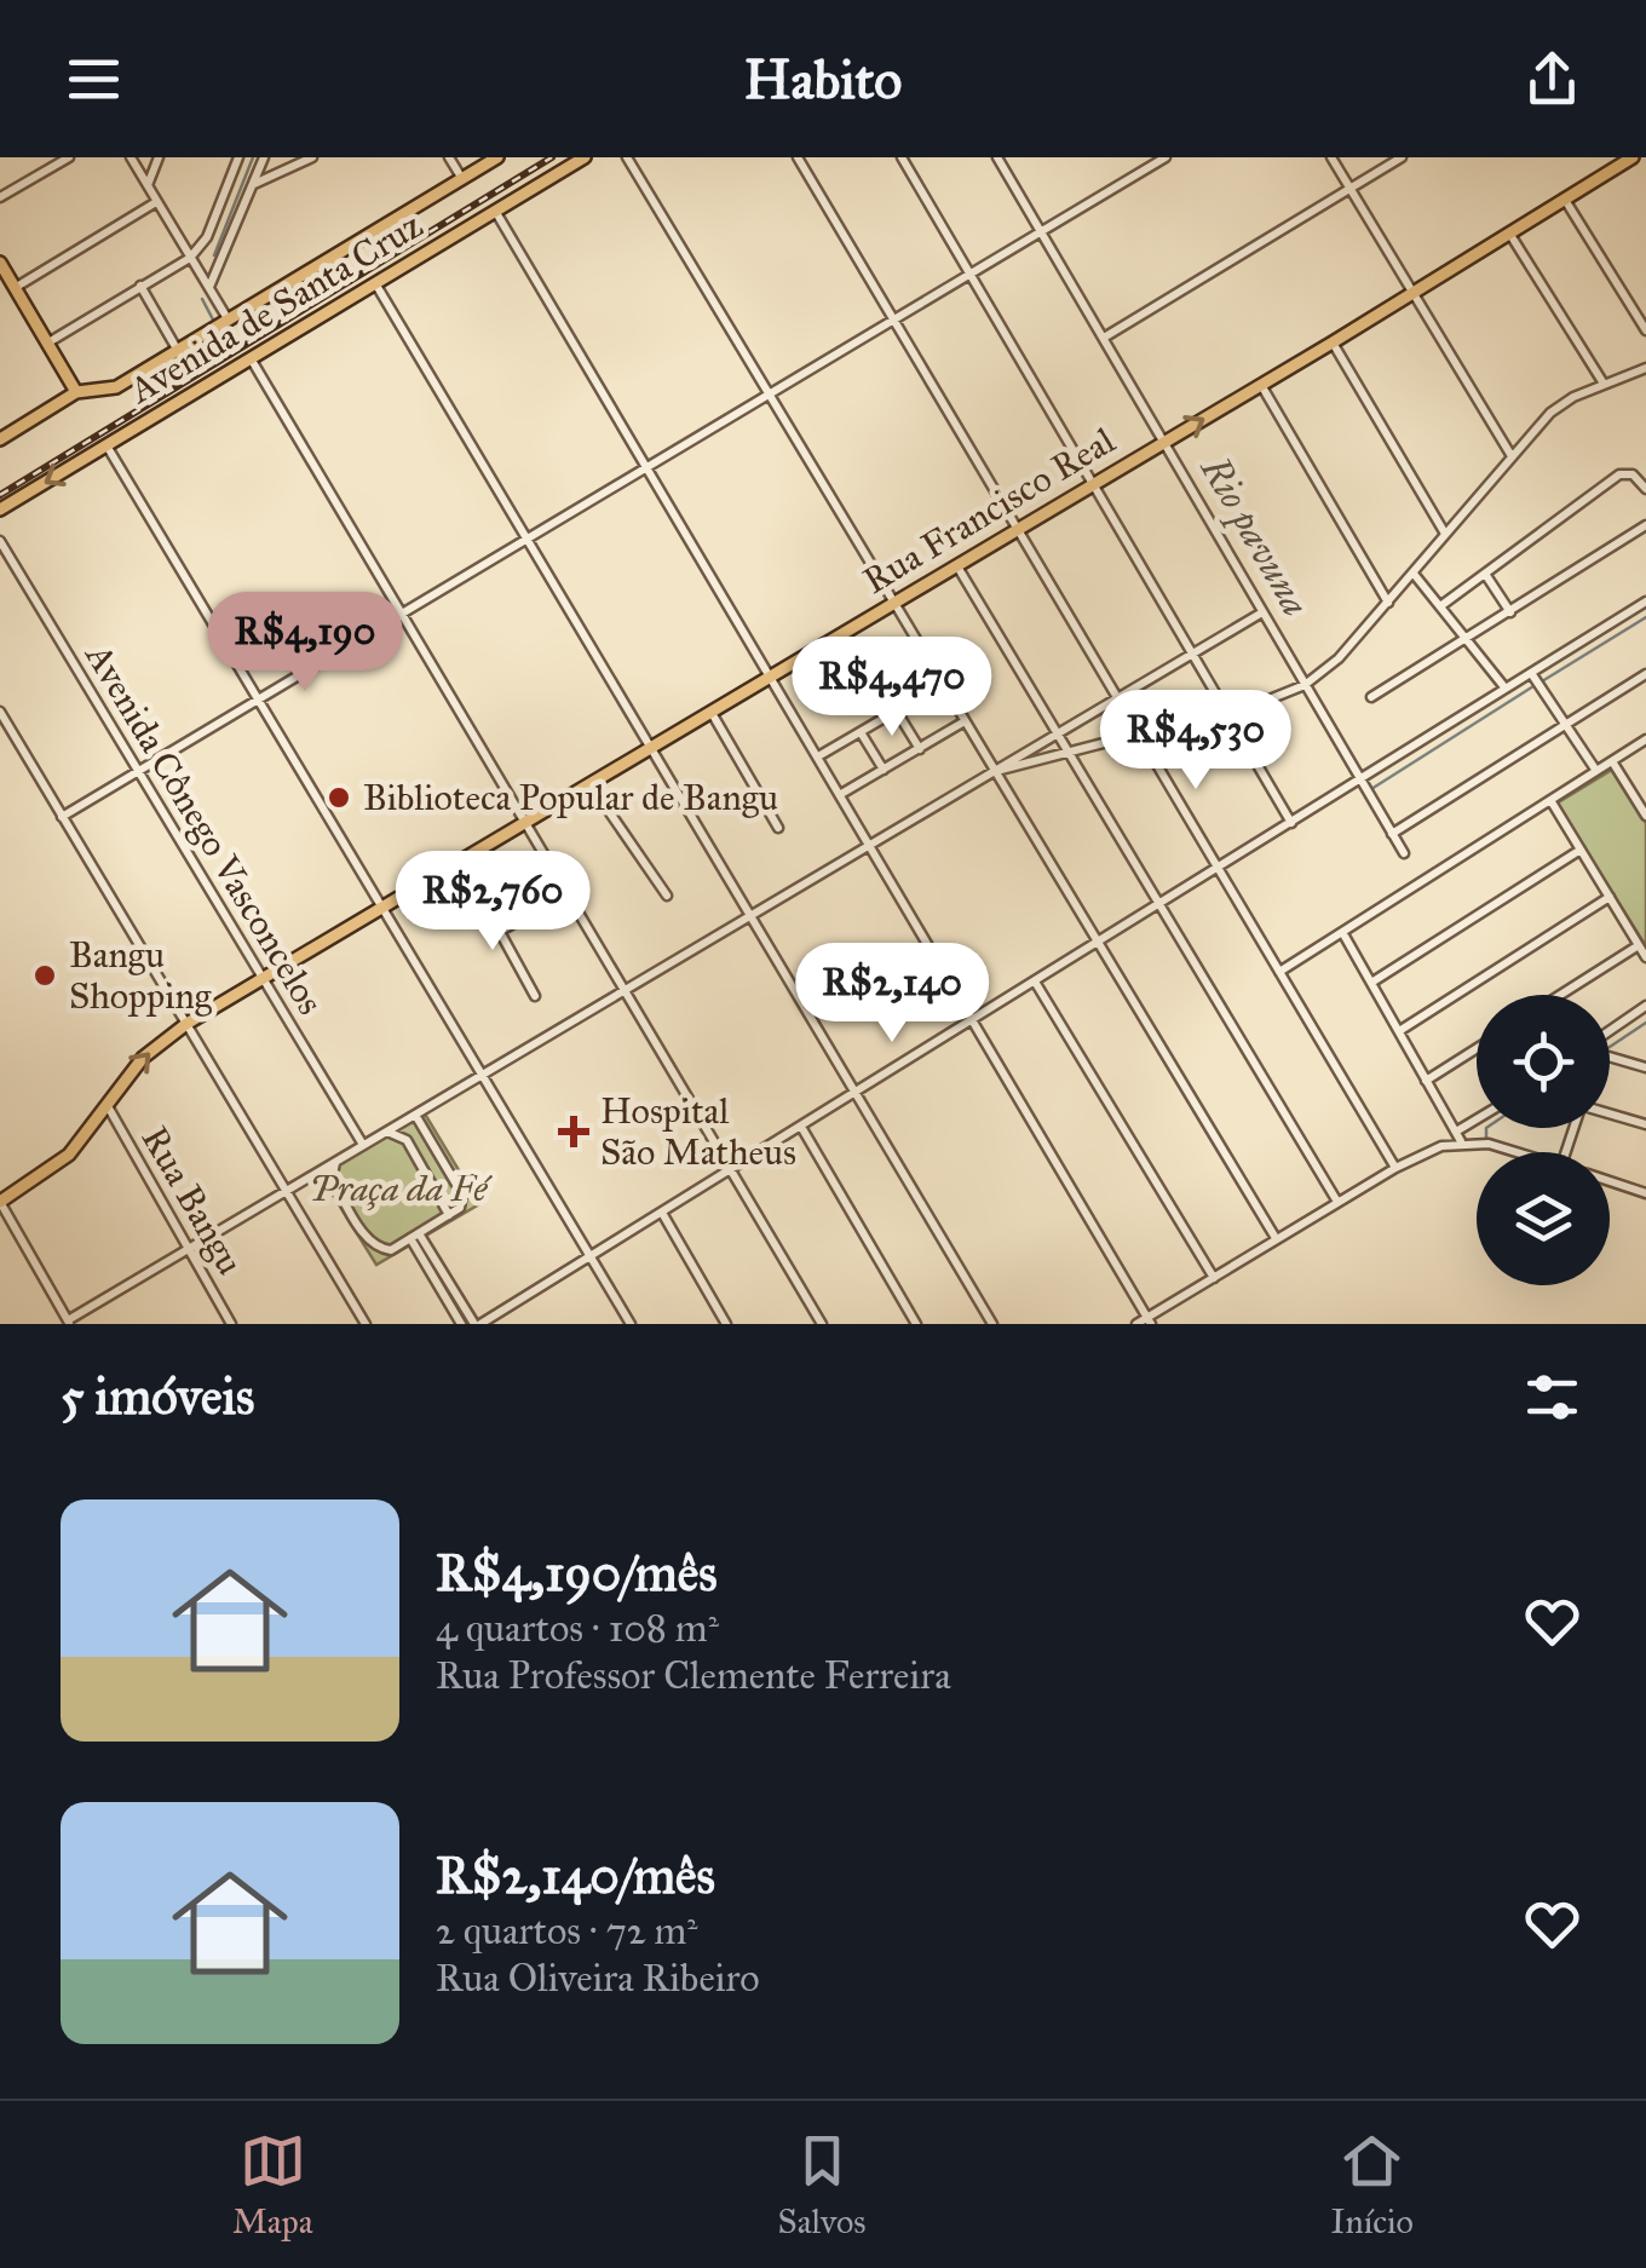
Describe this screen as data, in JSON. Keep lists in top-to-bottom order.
{
  "streets": {
    "main road": ["Avenida de Santa Cruz", "Rua Francisco Real"],
    "street": ["Avenida Cônego Vasconcelos", "Rua Bangu"]
  },
  "crossings": [
    ["Rua Francisco Real", "Avenida Cônego Vasconcelos"],
    ["Rua Francisco Real", "Rua Bangu"]
  ],
  "water": ["Rio pavuna"],
  "parks": ["Praça da Fé"],
  "places": {
    "other": ["Biblioteca Popular de Bangu", "Bangu Shopping"],
    "health": ["Hospital São Matheus"]
  },
  "page": {
    "header": "Habito",
    "price": [
      "R$4,190",
      "R$4,470",
      "R$4,530",
      "R$2,760",
      "R$2,140"
    ],
    "heading": "5 imóveis",
    "list": [
      {
        "name": "R$4,190/mês",
        "note": "4 quartos · 108 m² · Rua Professor Clemente Ferreira"
      },
      {
        "name": "R$2,140/mês",
        "note": "2 quartos · 72 m² · Rua Oliveira Ribeiro"
      }
    ],
    "tabs": ["Mapa", "Salvos", "Início"]
  }
}
